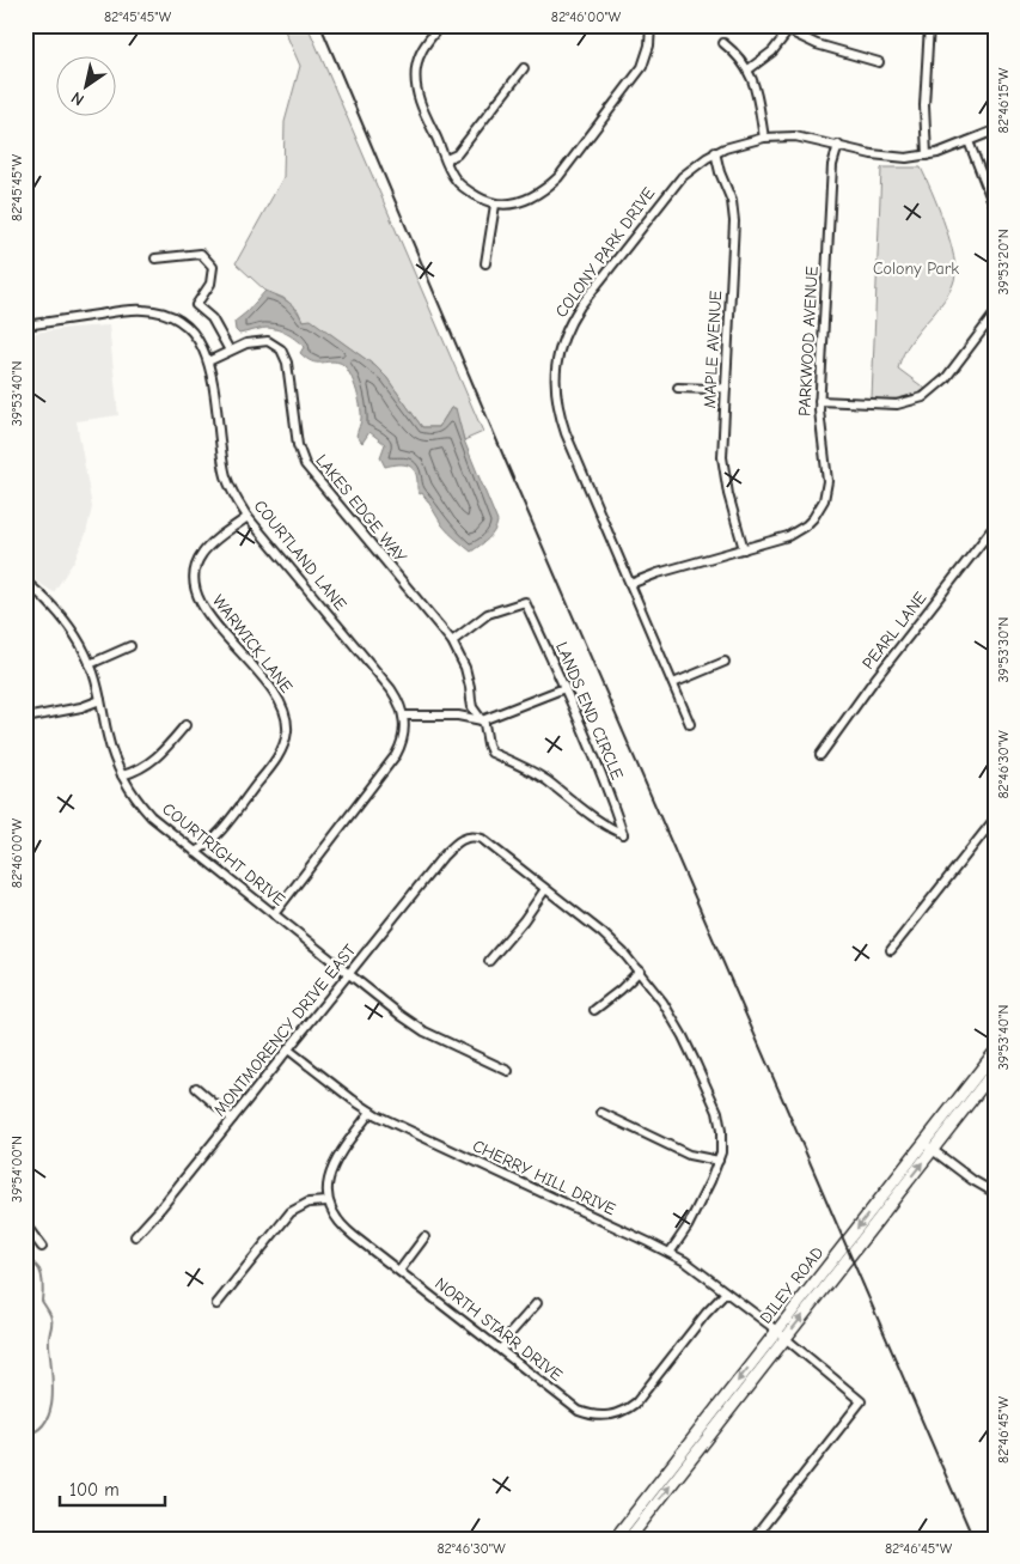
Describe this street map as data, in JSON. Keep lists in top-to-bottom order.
{
  "streets": {
    "highway": ["DILEY ROAD"],
    "street": [
      "COLONY PARK DRIVE",
      "PARKWOOD AVENUE",
      "MAPLE AVENUE",
      "LAKES EDGE WAY",
      "COURTLAND LANE",
      "PEARL LANE",
      "WARWICK LANE",
      "LANDS END CIRCLE",
      "COURTRIGHT DRIVE",
      "MONTMORENCY DRIVE EAST",
      "CHERRY HILL DRIVE",
      "NORTH STARR DRIVE"
    ]
  },
  "crossings": [
    ["COLONY PARK DRIVE", "PARKWOOD AVENUE"],
    ["COLONY PARK DRIVE", "MAPLE AVENUE"],
    ["PARKWOOD AVENUE", "MAPLE AVENUE"],
    ["LAKES EDGE WAY", "COURTLAND LANE"],
    ["LAKES EDGE WAY", "LANDS END CIRCLE"],
    ["COURTLAND LANE", "WARWICK LANE"],
    ["WARWICK LANE", "COURTRIGHT DRIVE"],
    ["COURTRIGHT DRIVE", "MONTMORENCY DRIVE EAST"],
    ["MONTMORENCY DRIVE EAST", "CHERRY HILL DRIVE"],
    ["CHERRY HILL DRIVE", "DILEY ROAD"],
    ["CHERRY HILL DRIVE", "NORTH STARR DRIVE"]
  ],
  "parks": ["Colony Park"],
  "scale_bar": "100 m",
  "north": "bottom left",
  "coordinates": [
    "82°45'45\"W",
    "82°46'00\"W",
    "82°46'15\"W",
    "39°53'20\"N",
    "39°53'40\"N",
    "39°53'30\"N",
    "82°46'30\"W",
    "39°54'00\"N",
    "82°46'45\"W"
  ]
}
